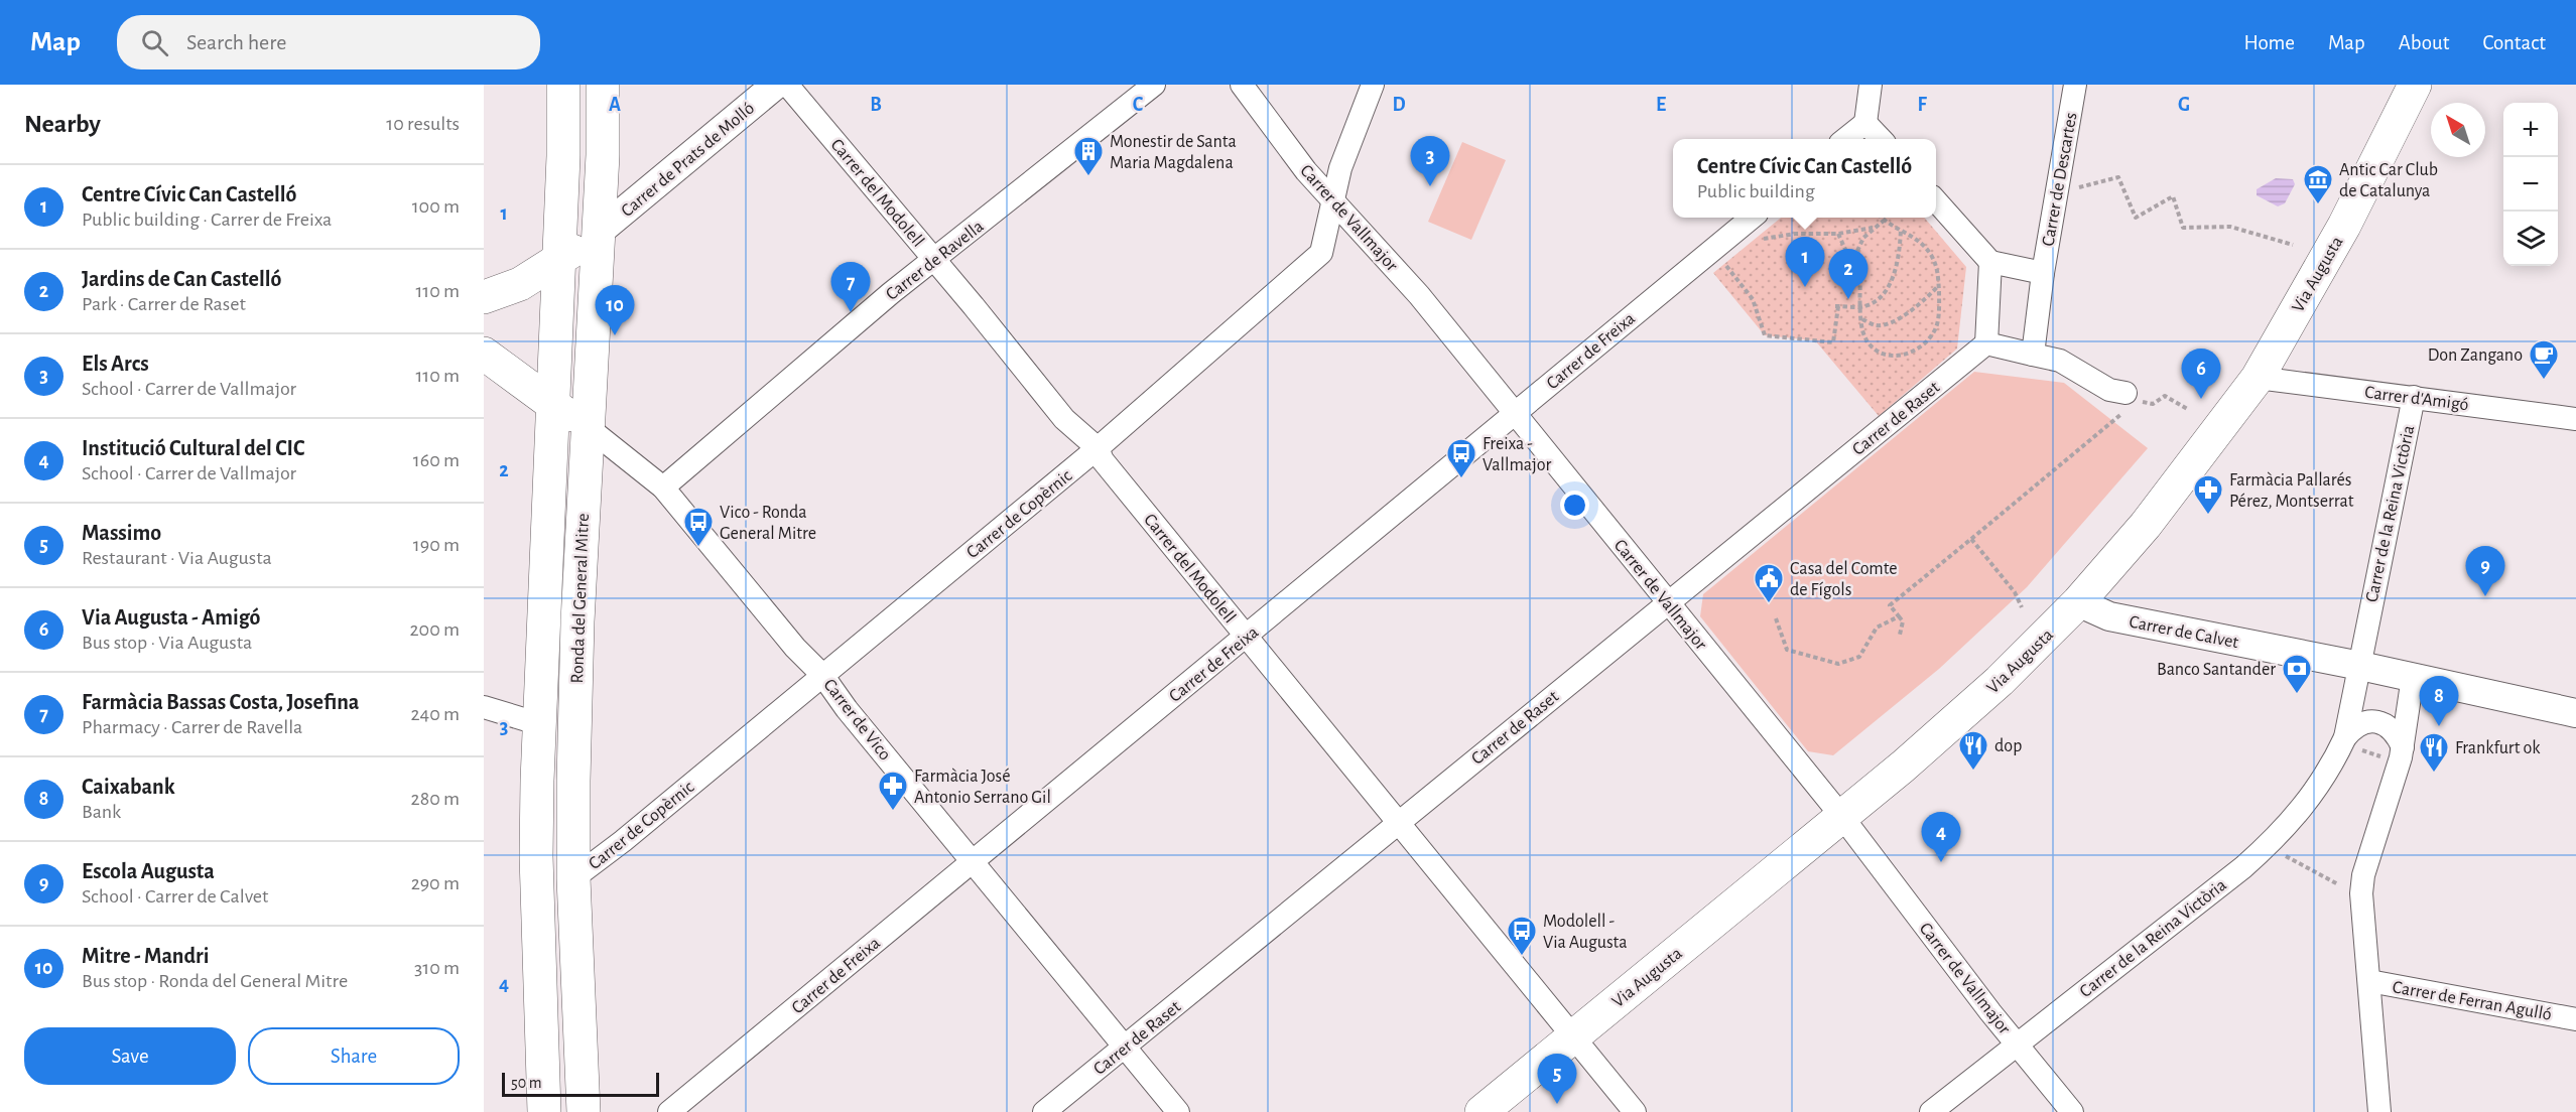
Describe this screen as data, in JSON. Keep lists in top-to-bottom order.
{
  "streets": {
    "main road": ["Via Augusta", "Ronda del General Mitre"],
    "street": [
      "Carrer de Prats de Molló",
      "Carrer de Descartes",
      "Carrer del Modolell",
      "Carrer de Vallmajor",
      "Carrer de Ravella",
      "Carrer de Freixa",
      "Carrer d'Amigó",
      "Carrer de Raset",
      "Carrer de Copèrnic",
      "Carrer de la Reina Victòria",
      "Carrer de Calvet",
      "Carrer de Vico",
      "Carrer de Ferran Agulló"
    ]
  },
  "crossings": [
    ["Carrer de Prats de Molló", "Ronda del General Mitre"],
    ["Carrer del Modolell", "Carrer de Ravella"],
    ["Carrer del Modolell", "Via Augusta"],
    ["Carrer del Modolell", "Carrer de Freixa"],
    ["Carrer del Modolell", "Carrer de Raset"],
    ["Carrer del Modolell", "Carrer de Copèrnic"],
    ["Carrer de Vallmajor", "Via Augusta"],
    ["Carrer de Vallmajor", "Carrer de Freixa"],
    ["Carrer de Vallmajor", "Carrer de Raset"],
    ["Carrer de Vallmajor", "Carrer de Copèrnic"],
    ["Carrer de Vallmajor", "Carrer de la Reina Victòria"],
    ["Carrer de Ravella", "Carrer de Vico"],
    ["Via Augusta", "Carrer d'Amigó"],
    ["Via Augusta", "Carrer de Calvet"],
    ["Carrer de Freixa", "Carrer de Vico"],
    ["Carrer d'Amigó", "Carrer de la Reina Victòria"],
    ["Carrer de Raset", "Carrer de Vico"],
    ["Carrer de Copèrnic", "Ronda del General Mitre"],
    ["Carrer de Copèrnic", "Carrer de Vico"],
    ["Carrer de la Reina Victòria", "Carrer de Calvet"],
    ["Ronda del General Mitre", "Carrer de Vico"]
  ],
  "places": {
    "building": ["Monestir de Santa Maria Magdalena"],
    "museum": ["Antic Car Club de Catalunya"],
    "cafe": ["Don Zangano"],
    "bus stop": ["Freixa - Vallmajor", "Vico - Ronda General Mitre", "Modolell - Via Augusta"],
    "pharmacy": ["Farmàcia Pallarés Pérez, Montserrat", "Farmàcia José Antonio Serrano Gil"],
    "public building": ["Casa del Comte de Fígols"],
    "bank": ["Banco Santander"],
    "restaurant": ["dop", "Frankfurt ok"]
  },
  "scale_bar": "50 m",
  "north": "top left",
  "page": {
    "header": "Map",
    "search": "Search here",
    "nav": [
      "Home",
      "Map",
      "About",
      "Contact"
    ],
    "heading": ["Nearby", "10 results"],
    "map_buttons": ["+", "−"],
    "pins": [
      "3",
      "1",
      "2",
      "7",
      "10",
      "6",
      "9",
      "8",
      "4",
      "5"
    ],
    "popup": ["Centre Cívic Can Castelló", "Public building"],
    "list": [
      {
        "mark": "1",
        "name": "Centre Cívic Can Castelló",
        "note": "Public building · Carrer de Freixa",
        "value": "100 m"
      },
      {
        "mark": "2",
        "name": "Jardins de Can Castelló",
        "note": "Park · Carrer de Raset",
        "value": "110 m"
      },
      {
        "mark": "3",
        "name": "Els Arcs",
        "note": "School · Carrer de Vallmajor",
        "value": "110 m"
      },
      {
        "mark": "4",
        "name": "Institució Cultural del CIC",
        "note": "School · Carrer de Vallmajor",
        "value": "160 m"
      },
      {
        "mark": "5",
        "name": "Massimo",
        "note": "Restaurant · Via Augusta",
        "value": "190 m"
      },
      {
        "mark": "6",
        "name": "Via Augusta - Amigó",
        "note": "Bus stop · Via Augusta",
        "value": "200 m"
      },
      {
        "mark": "7",
        "name": "Farmàcia Bassas Costa, Josefina",
        "note": "Pharmacy · Carrer de Ravella",
        "value": "240 m"
      },
      {
        "mark": "8",
        "name": "Caixabank",
        "note": "Bank",
        "value": "280 m"
      },
      {
        "mark": "9",
        "name": "Escola Augusta",
        "note": "School · Carrer de Calvet",
        "value": "290 m"
      },
      {
        "mark": "10",
        "name": "Mitre - Mandri",
        "note": "Bus stop · Ronda del General Mitre",
        "value": "310 m"
      }
    ],
    "buttons": ["Save", "Share"],
    "scale": "50 m"
  },
  "grid": {
    "columns": [
      "A",
      "B",
      "C",
      "D",
      "E",
      "F",
      "G"
    ],
    "rows": [
      "1",
      "2",
      "3",
      "4"
    ]
  }
}
